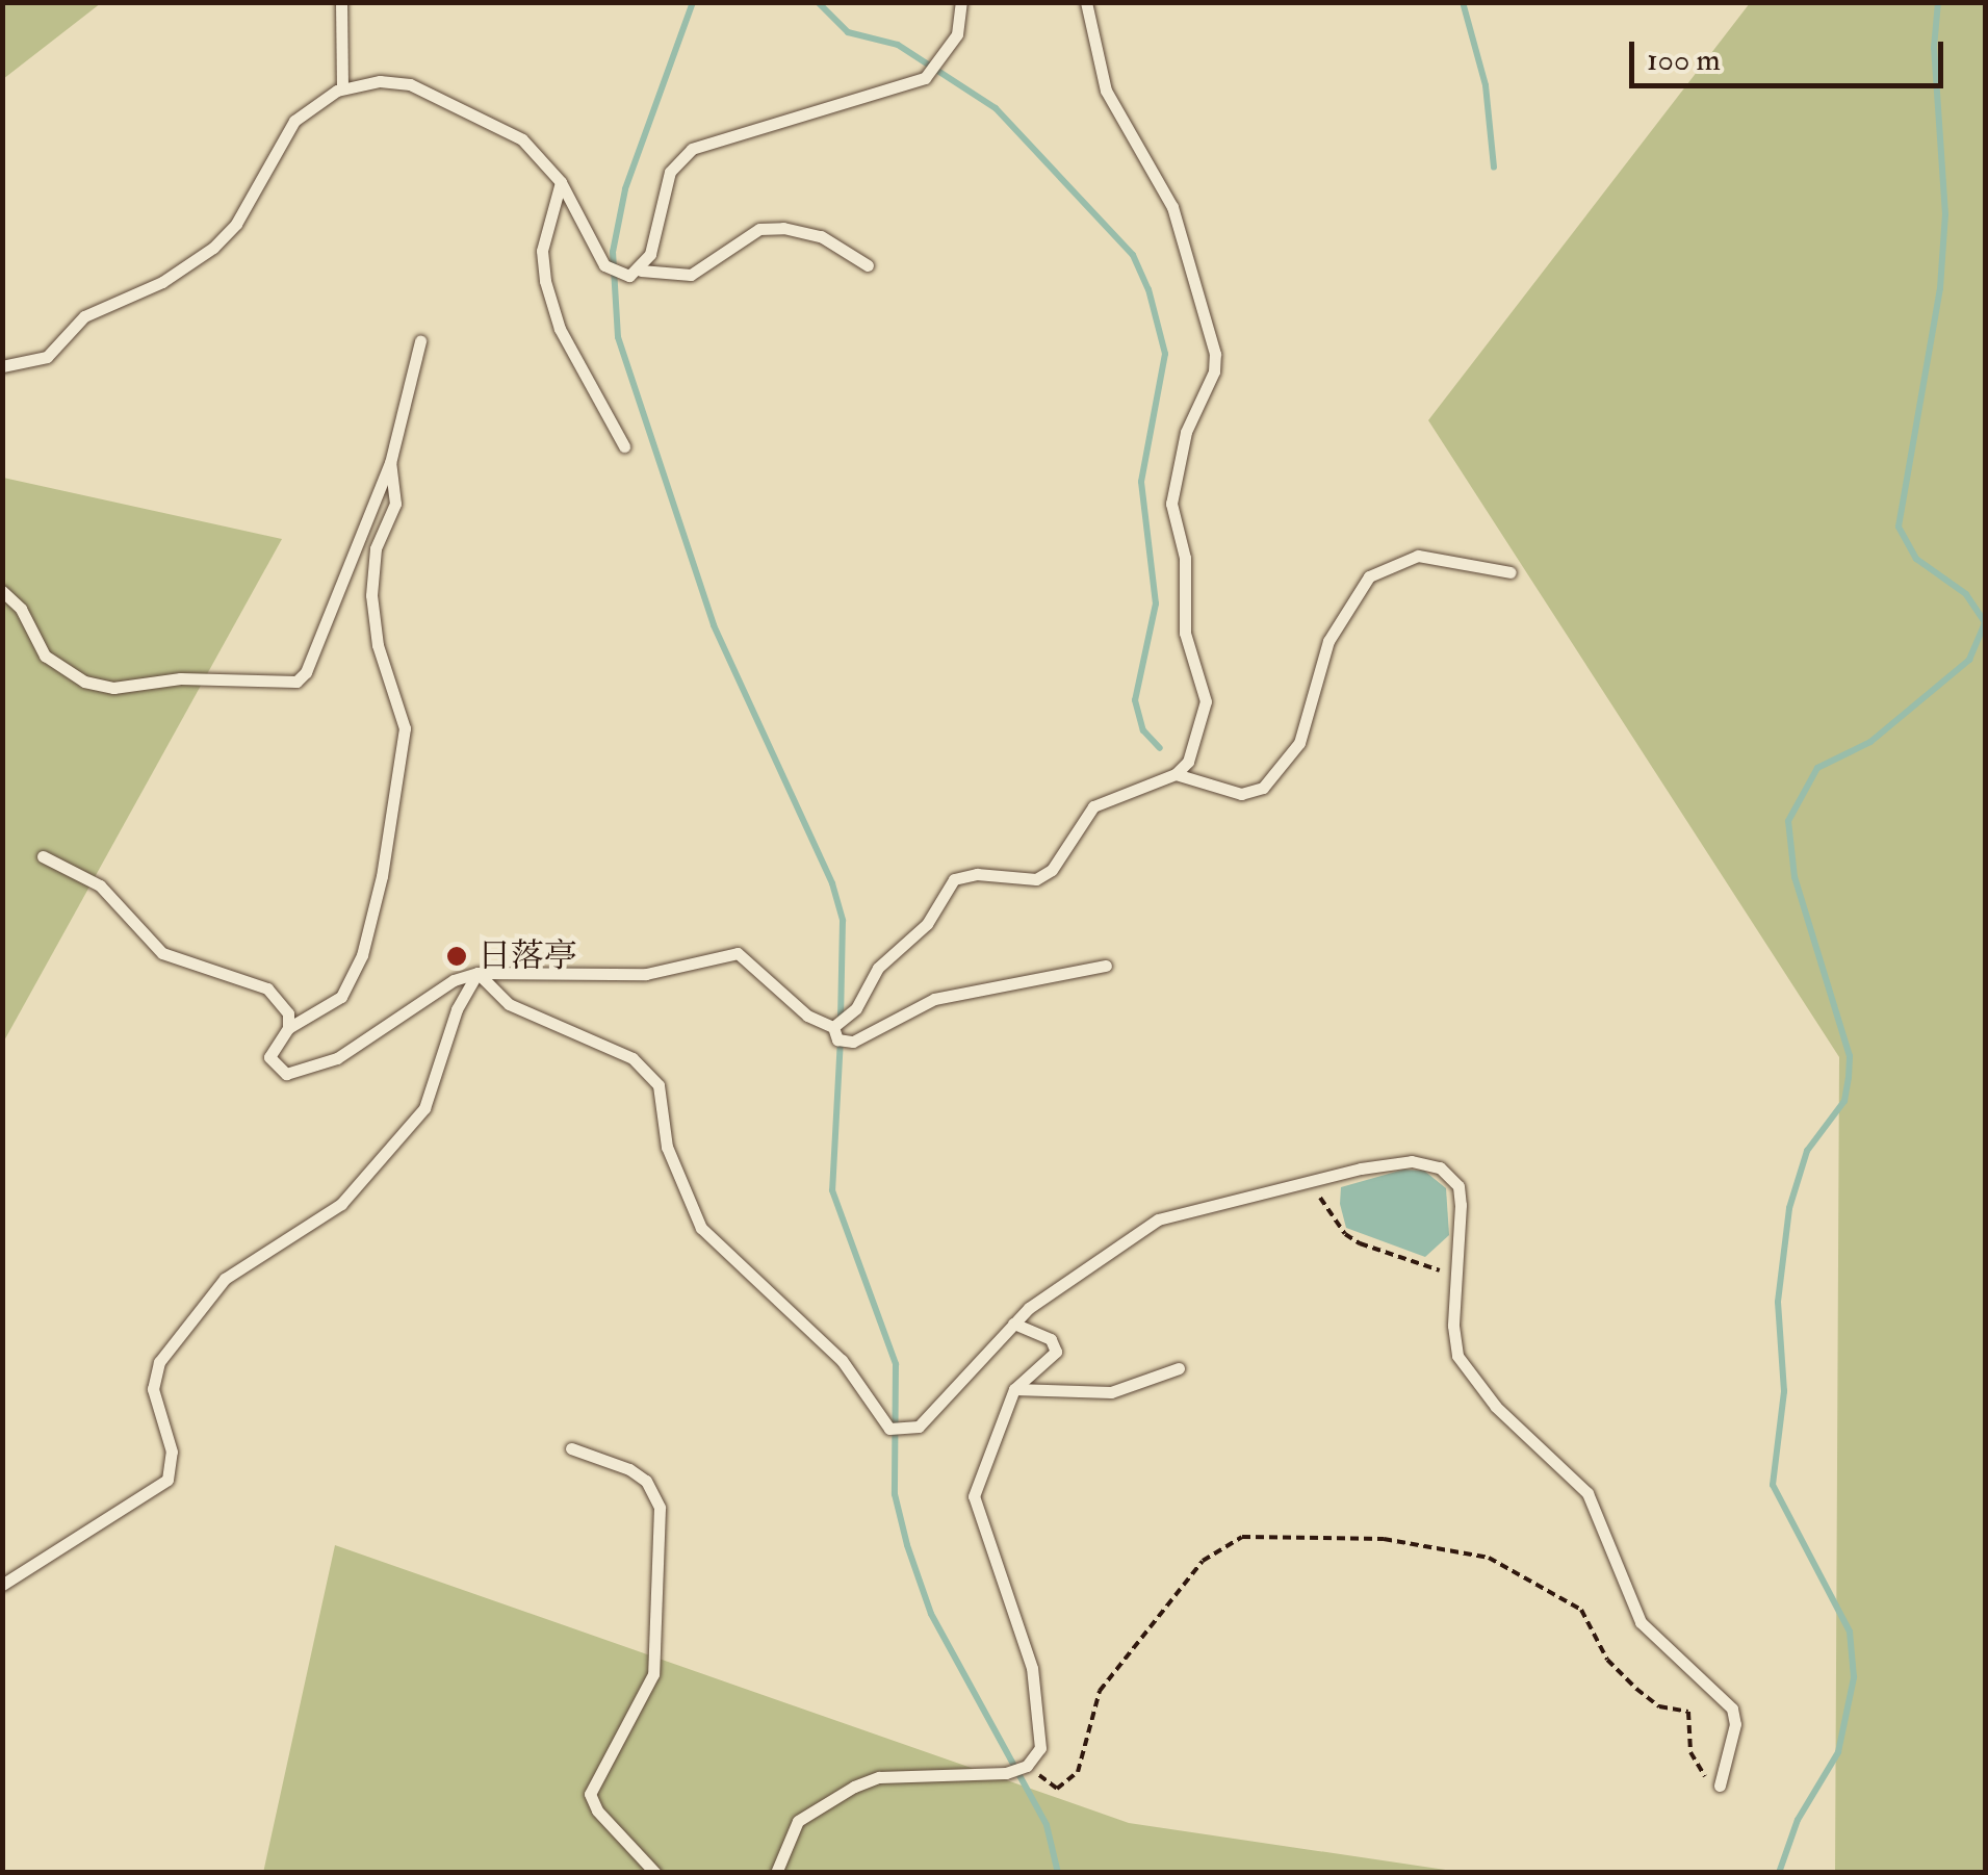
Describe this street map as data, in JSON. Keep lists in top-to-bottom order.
{
  "places": ["日落亭"],
  "scale_bar": "100 m"
}
